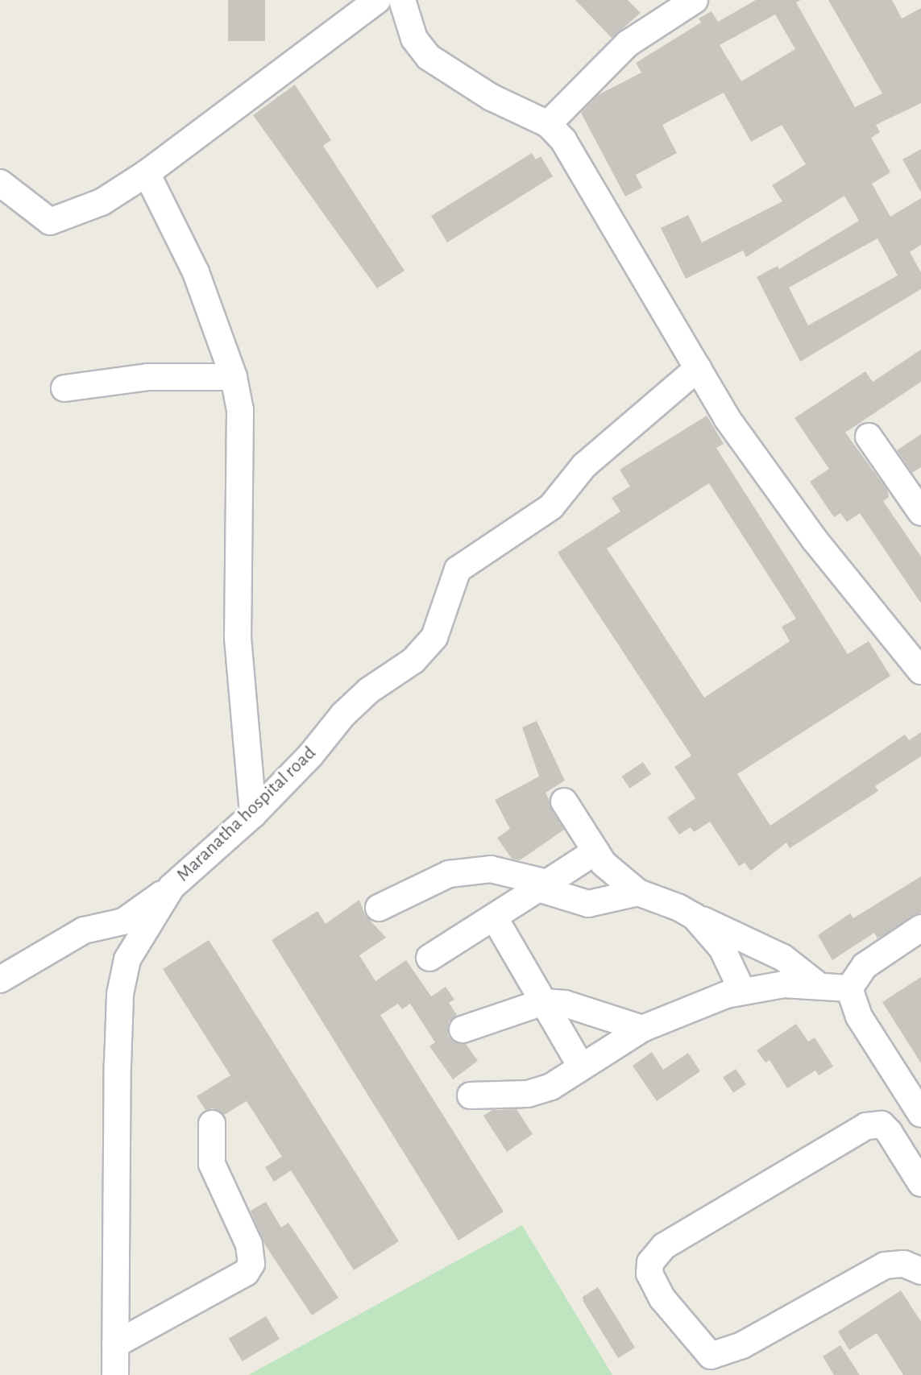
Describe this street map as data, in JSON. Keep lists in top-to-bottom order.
{
  "streets": {
    "street": ["Maranatha hospital road"]
  }
}
